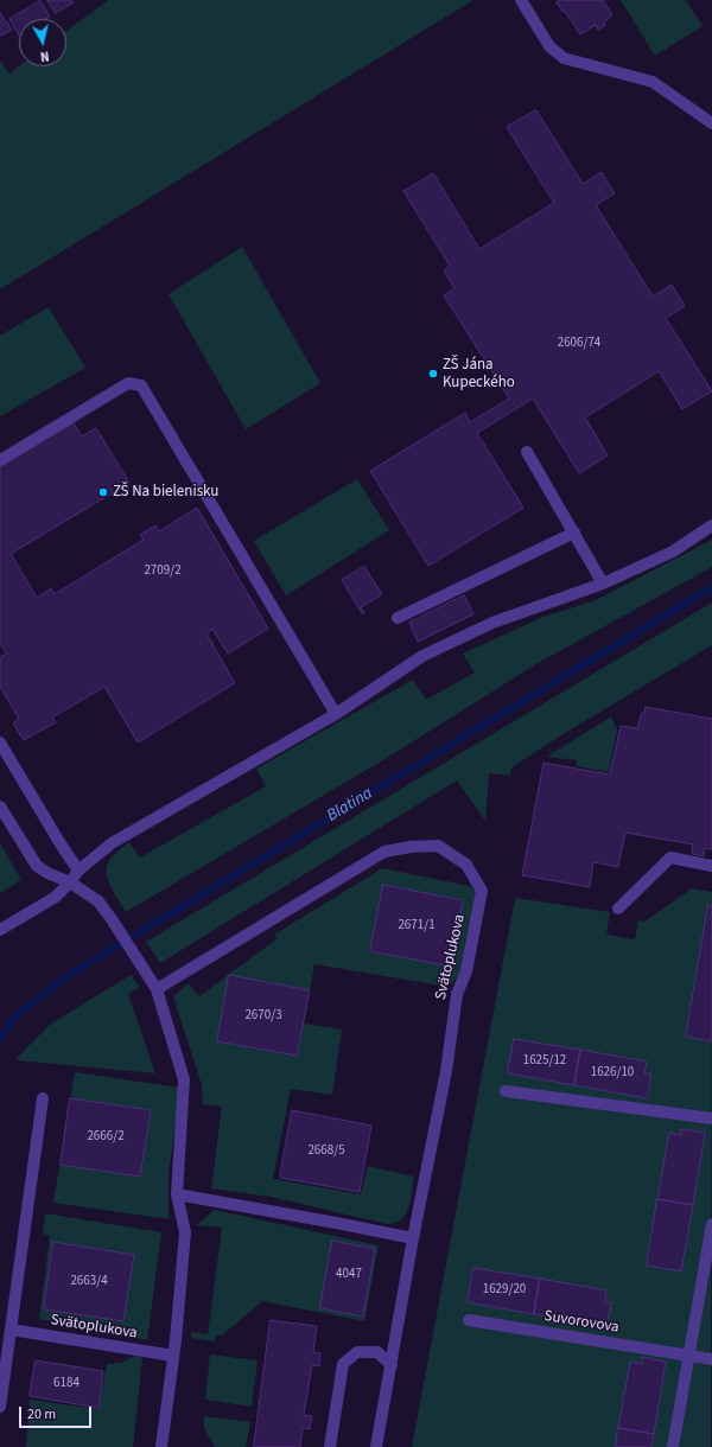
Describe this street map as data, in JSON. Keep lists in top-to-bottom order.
{
  "streets": {
    "street": ["Svätoplukova", "Suvorovova"]
  },
  "water": ["Blatina"],
  "places": ["ZŠ Jána Kupeckého", "ZŠ Na bielenisku"],
  "house_numbers": [
    "2606/74",
    "2709/2",
    "2671/1",
    "2670/3",
    "1625/12",
    "1626/10",
    "2666/2",
    "2668/5",
    "4047",
    "2663/4",
    "1629/20",
    "6184"
  ],
  "scale_bar": "20 m",
  "north": "bottom"
}
